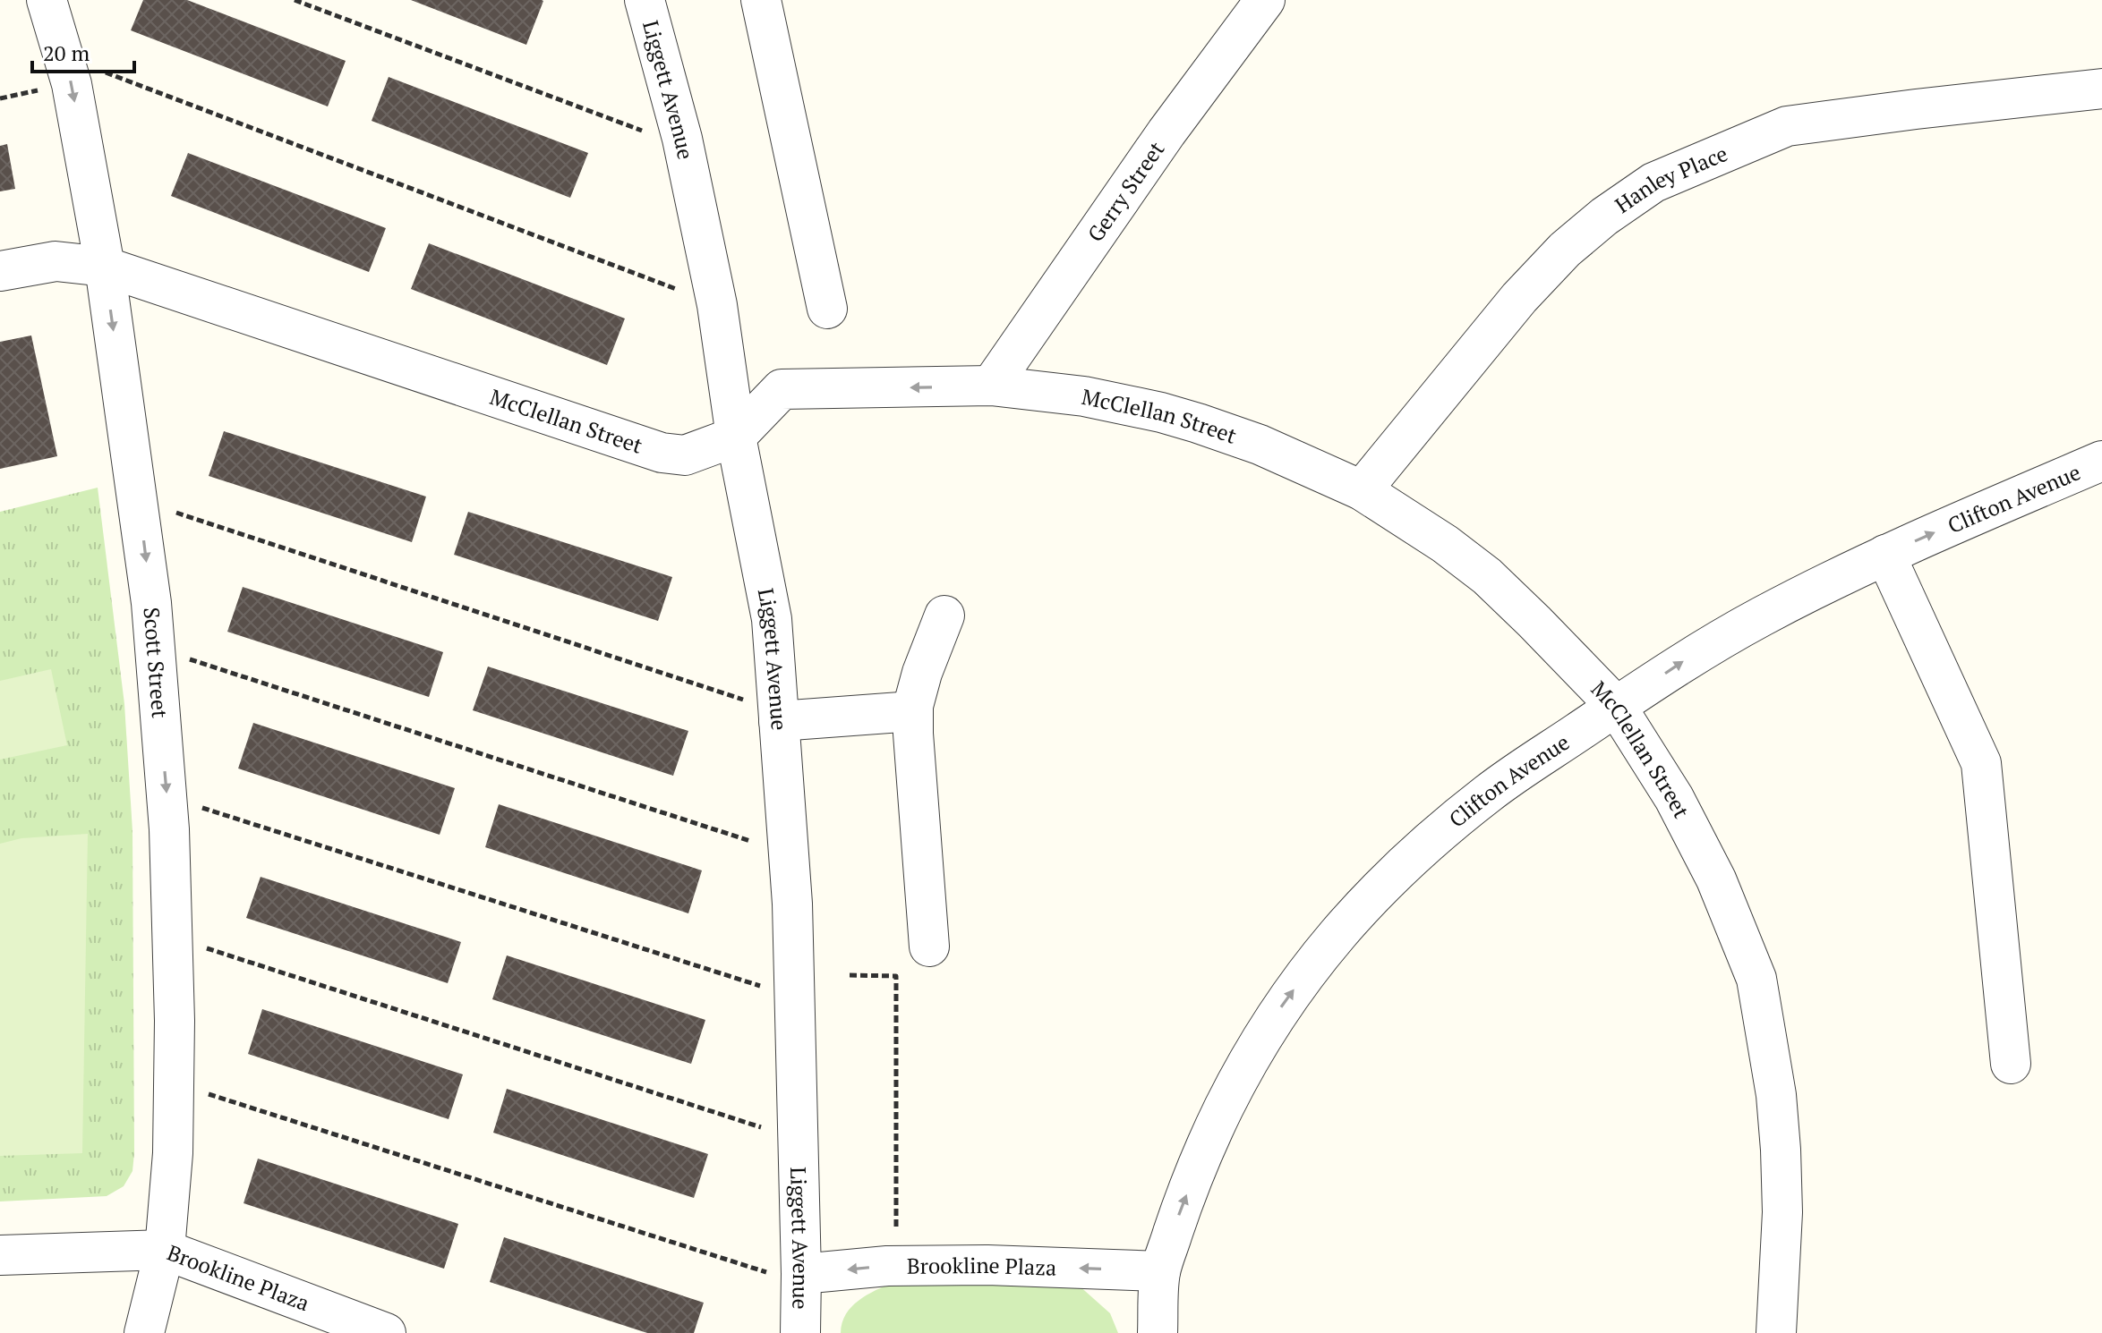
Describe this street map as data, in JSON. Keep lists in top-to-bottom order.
{
  "streets": {
    "street": [
      "Liggett Avenue",
      "Hanley Place",
      "Gerry Street",
      "McClellan Street",
      "Clifton Avenue",
      "Scott Street",
      "Brookline Plaza"
    ]
  },
  "crossings": [
    ["Liggett Avenue", "McClellan Street"],
    ["Liggett Avenue", "Brookline Plaza"],
    ["Hanley Place", "McClellan Street"],
    ["Gerry Street", "McClellan Street"],
    ["McClellan Street", "Clifton Avenue"],
    ["McClellan Street", "Scott Street"],
    ["Clifton Avenue", "Brookline Plaza"],
    ["Scott Street", "Brookline Plaza"]
  ],
  "one_way": ["Clifton Avenue", "Scott Street", "Brookline Plaza"],
  "scale_bar": "20 m"
}
